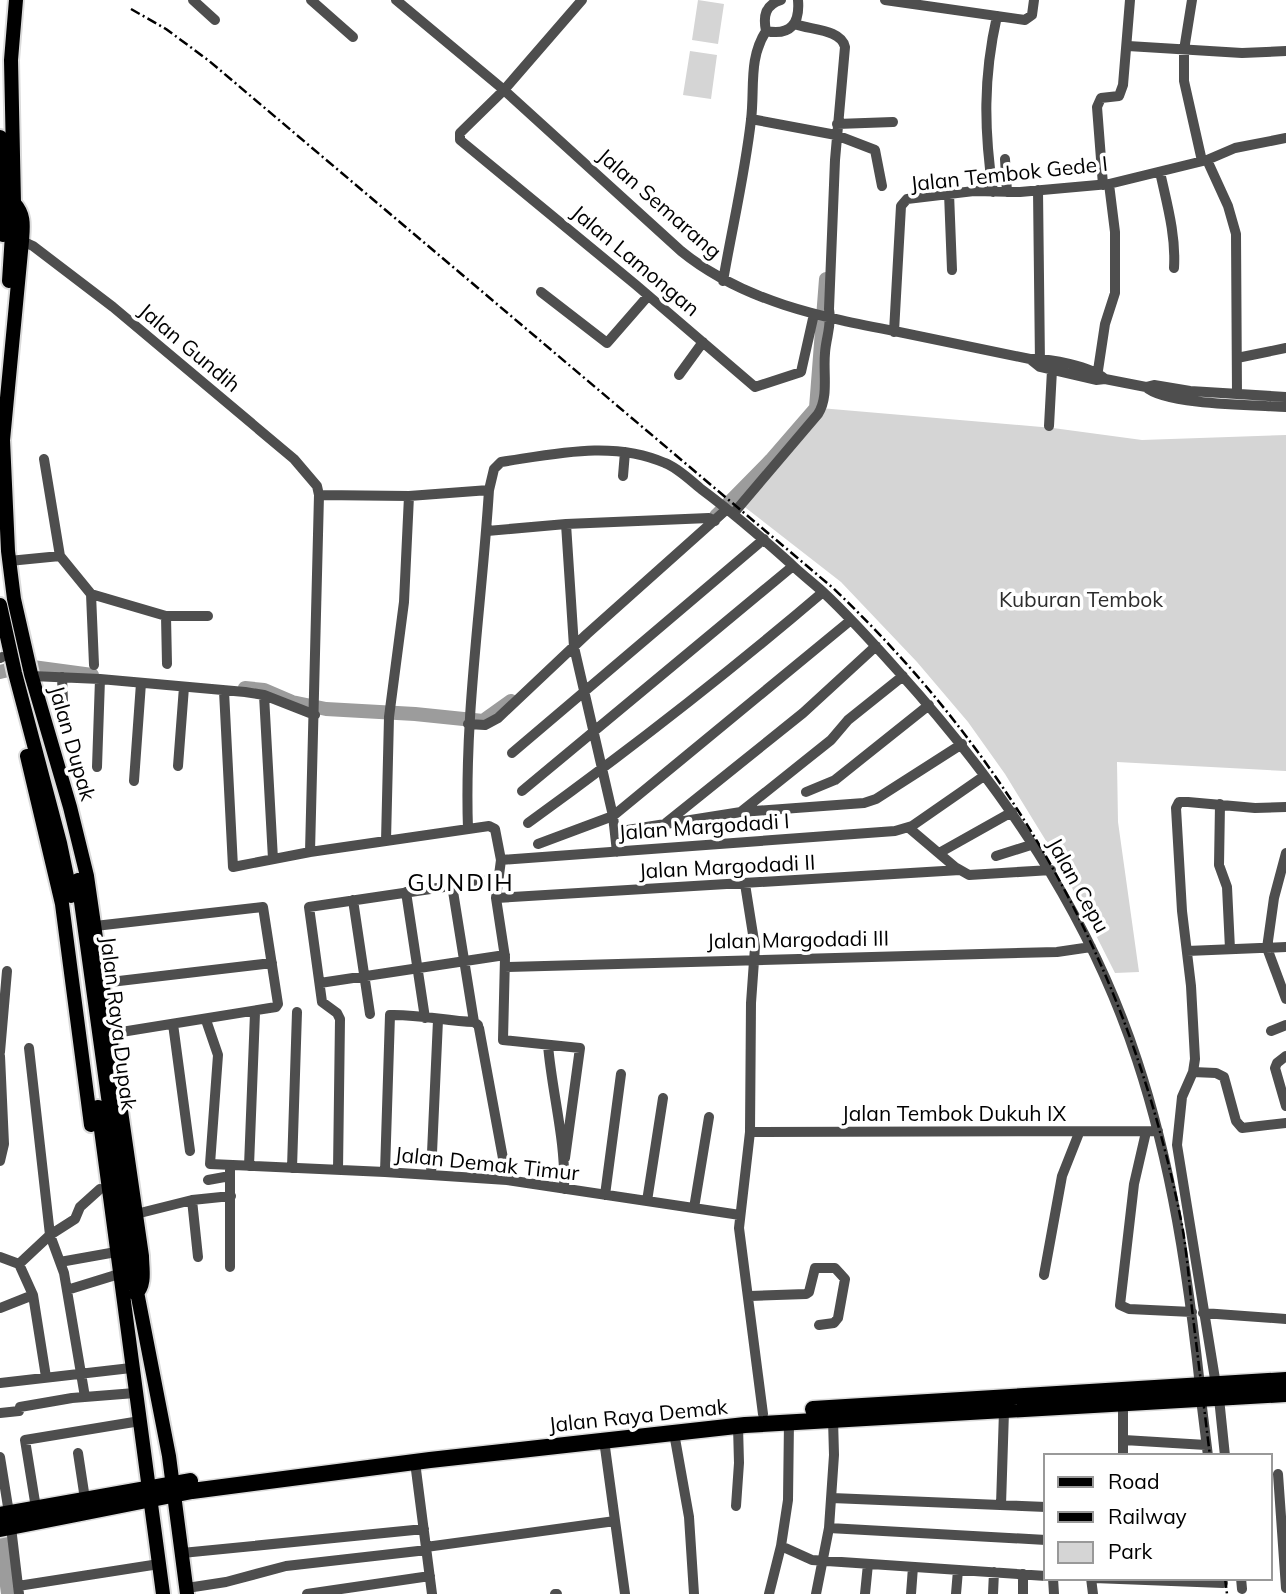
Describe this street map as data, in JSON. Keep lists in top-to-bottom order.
{
  "streets": {
    "highway": ["Jalan Raya Demak"],
    "main road": ["Jalan Dupak", "Jalan Raya Dupak"],
    "street": [
      "Jalan Tembok Gede I",
      "Jalan Semarang",
      "Jalan Lamongan",
      "Jalan Gundih",
      "Jalan Margodadi I",
      "Jalan Margodadi II",
      "Jalan Cepu",
      "Jalan Margodadi III",
      "Jalan Tembok Dukuh IX",
      "Jalan Demak Timur"
    ]
  },
  "crossings": [
    ["Jalan Tembok Gede I", "Jalan Semarang"],
    ["Jalan Semarang", "Jalan Lamongan"],
    ["Jalan Gundih", "Jalan Dupak"],
    ["Jalan Dupak", "Jalan Raya Dupak"],
    ["Jalan Margodadi II", "Jalan Cepu"],
    ["Jalan Cepu", "Jalan Margodadi III"],
    ["Jalan Cepu", "Jalan Tembok Dukuh IX"],
    ["Jalan Cepu", "Jalan Raya Demak"],
    ["Jalan Raya Dupak", "Jalan Raya Demak"]
  ],
  "districts": ["GUNDIH"],
  "parks": ["Kuburan Tembok"],
  "legend": ["Road", "Railway", "Park"]
}
